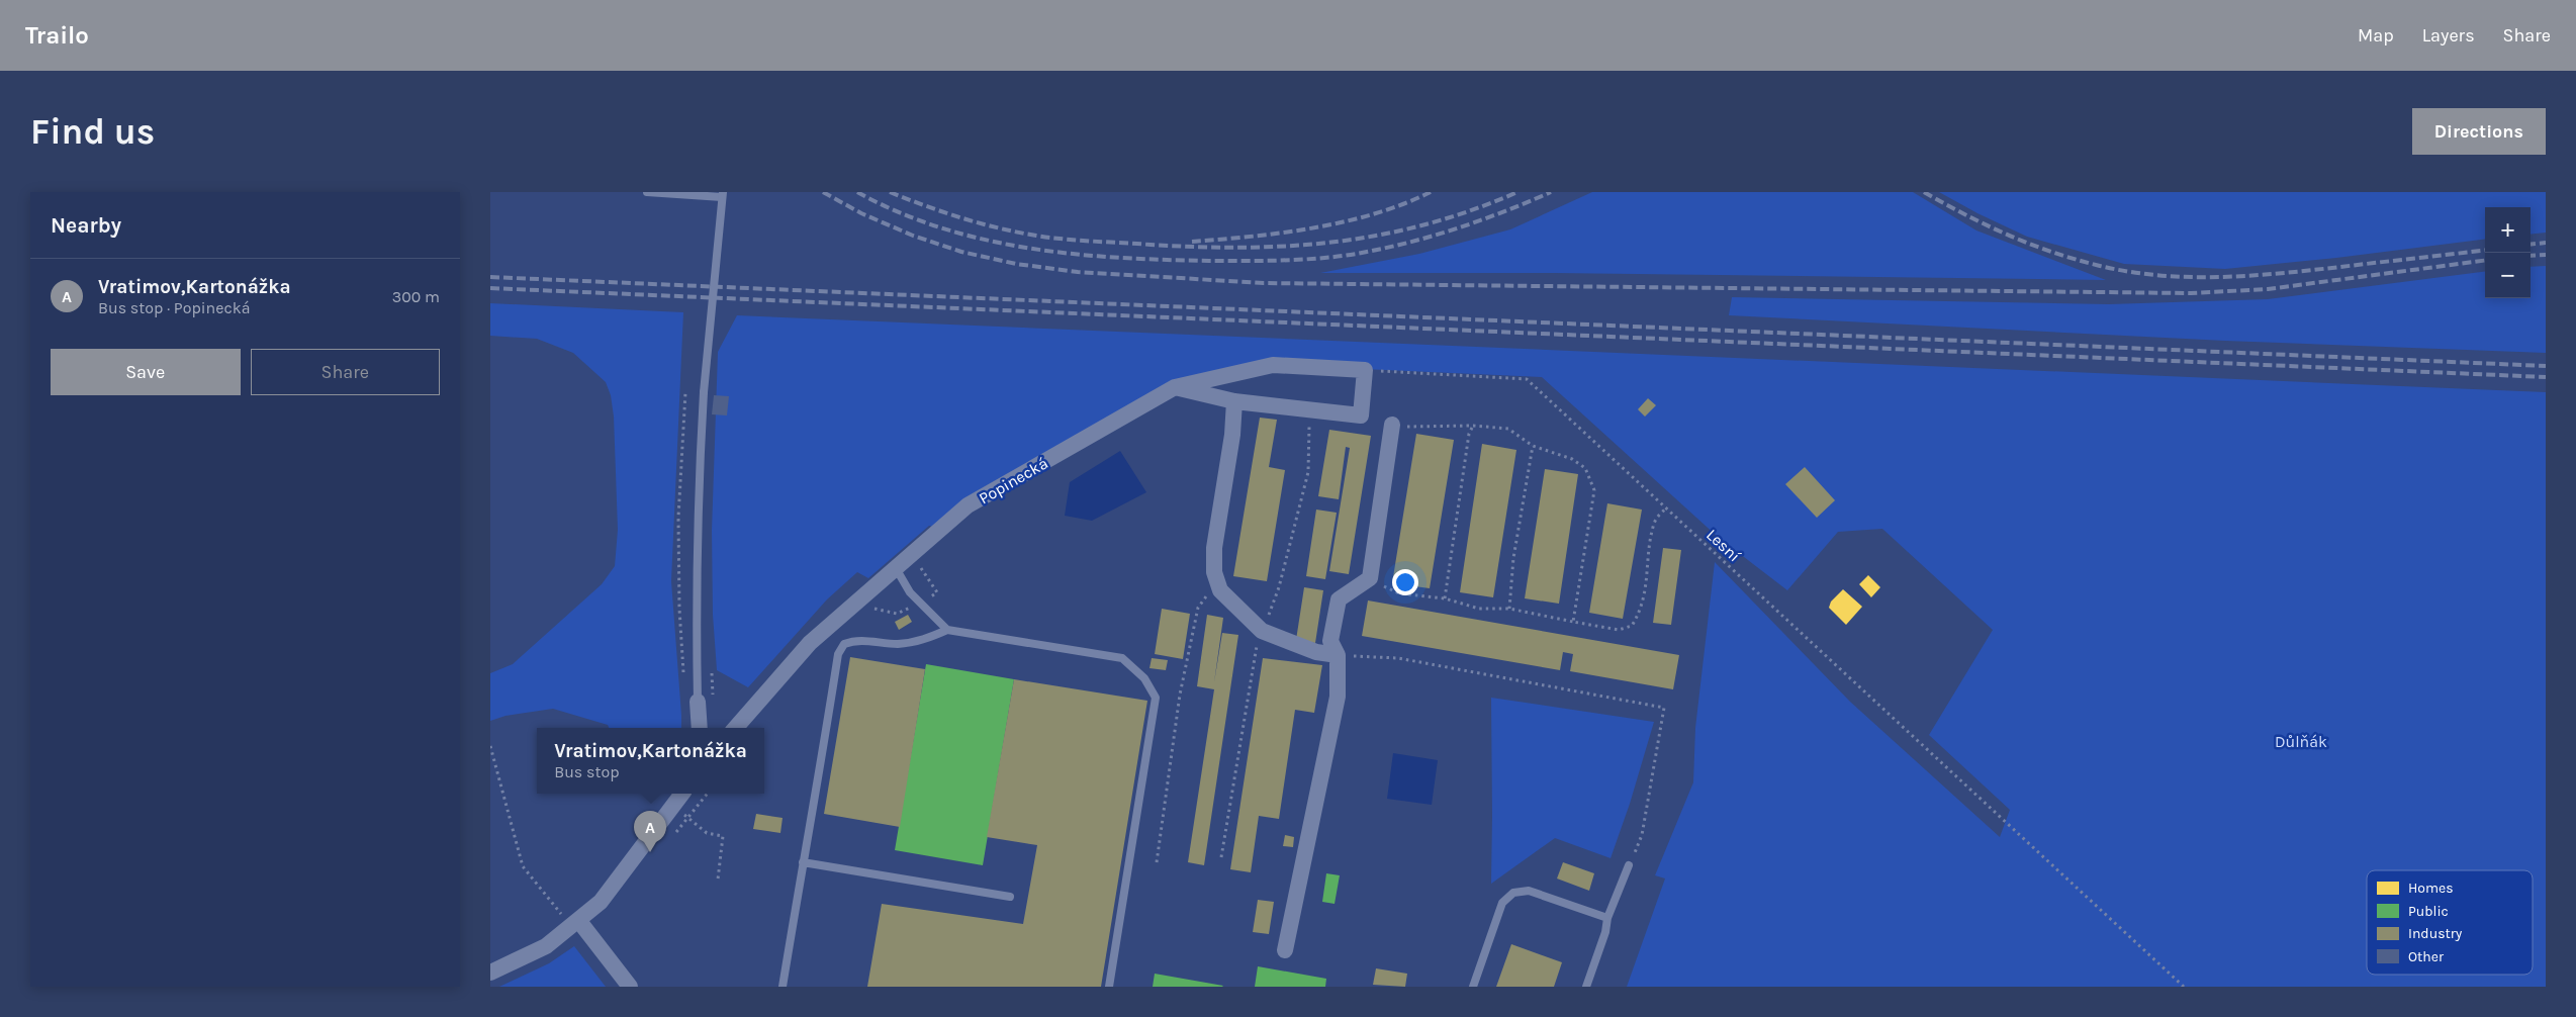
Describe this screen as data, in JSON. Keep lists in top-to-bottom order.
{
  "streets": {
    "street": ["Popinecká"],
    "path": ["Lesní"]
  },
  "crossings": [
    ["Popinecká", "Lesní"]
  ],
  "parks": ["Důlňák"],
  "legend": [
    "Homes",
    "Public",
    "Industry",
    "Other"
  ],
  "page": {
    "header": "Trailo",
    "nav": ["Map", "Layers", "Share"],
    "buttons": [
      "Directions",
      ["Save", "Share"]
    ],
    "title": "Find us",
    "heading": "Nearby",
    "map_buttons": ["+", "−"],
    "list": [
      {
        "mark": "A",
        "name": "Vratimov,Kartonážka",
        "note": "Bus stop · Popinecká",
        "value": "300 m"
      }
    ],
    "popup": ["Vratimov,Kartonážka", "Bus stop"],
    "pins": "A"
  }
}
